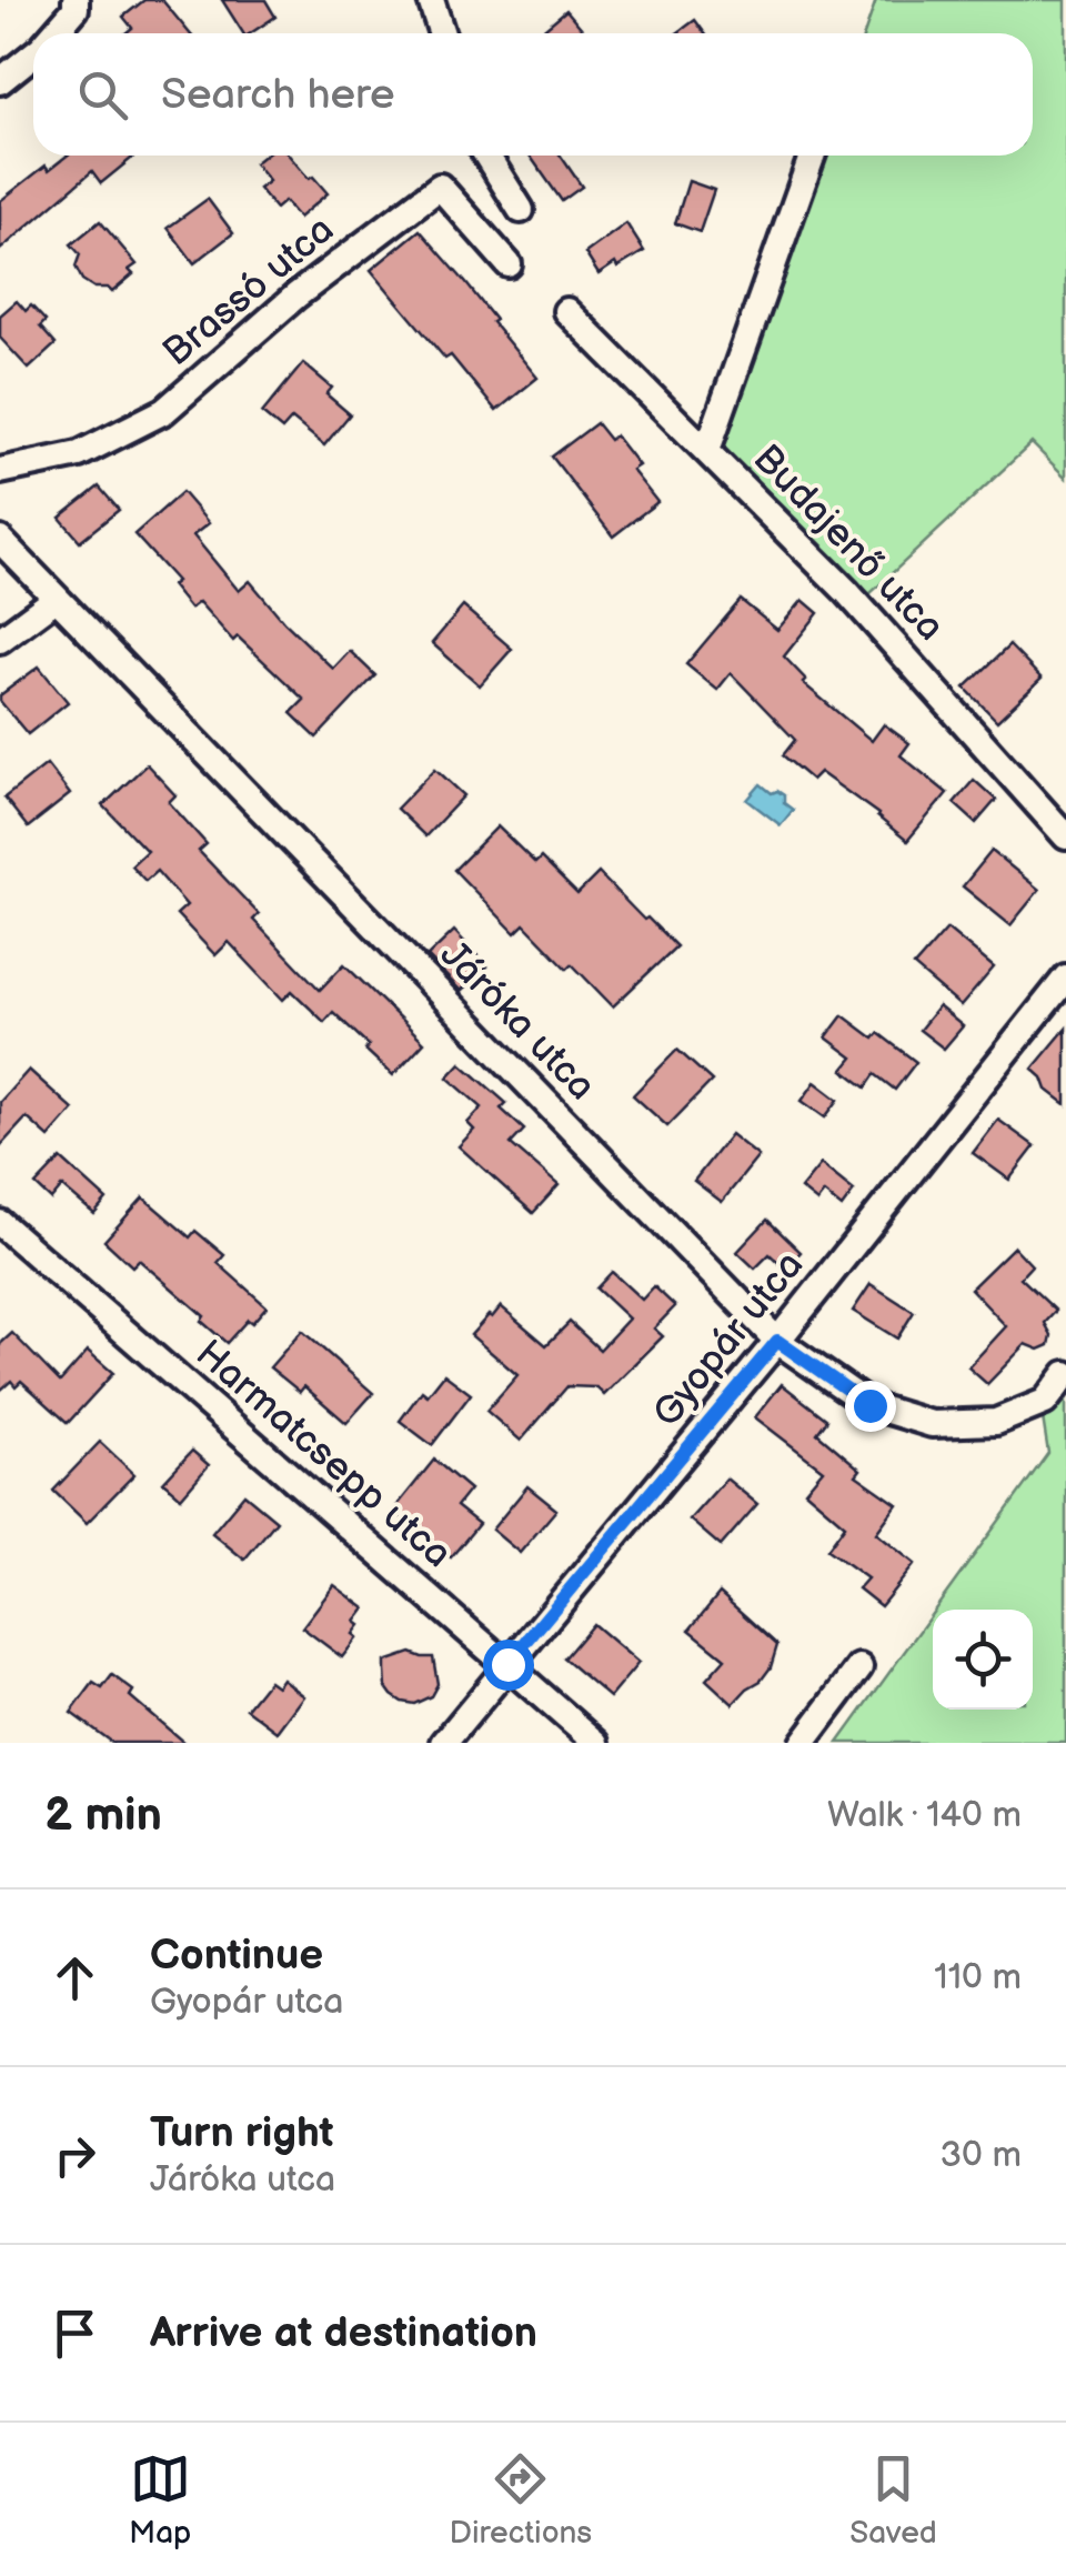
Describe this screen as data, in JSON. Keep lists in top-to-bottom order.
{
  "streets": {
    "street": [
      "Brassó utca",
      "Budajenő utca",
      "Járóka utca",
      "Gyopár utca",
      "Harmatcsepp utca"
    ]
  },
  "crossings": [
    ["Járóka utca", "Gyopár utca"],
    ["Gyopár utca", "Harmatcsepp utca"]
  ],
  "page": {
    "search": "Search here",
    "heading": ["2 min", "Walk · 140 m"],
    "list": [
      ["Continue", "Gyopár utca", "110 m"],
      ["Turn right", "Járóka utca", "30 m"],
      "Arrive at destination"
    ],
    "nav": ["Map", "Directions", "Saved"]
  }
}
